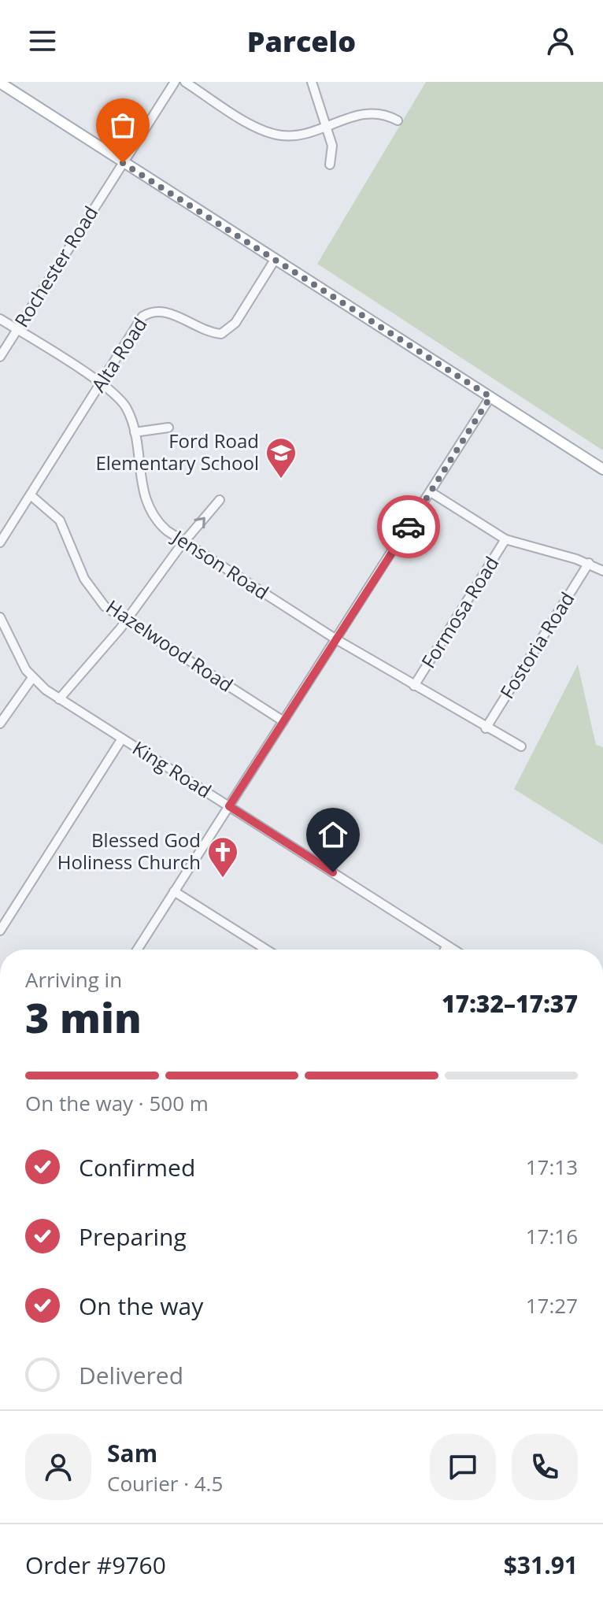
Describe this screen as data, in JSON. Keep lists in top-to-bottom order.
{
  "streets": {
    "street": [
      "Rochester Road",
      "Alta Road",
      "Jenson Road",
      "Formosa Road",
      "Fostoria Road",
      "Hazelwood Road",
      "King Road"
    ]
  },
  "crossings": [
    ["Rochester Road", "Jenson Road"],
    ["Alta Road", "Jenson Road"],
    ["Alta Road", "Hazelwood Road"],
    ["Jenson Road", "Formosa Road"],
    ["Jenson Road", "Fostoria Road"]
  ],
  "places": {
    "school or university": ["Ford Road Elementary School"],
    "church": ["Blessed God Holiness Church"]
  },
  "page": {
    "header": "Parcelo",
    "heading": ["3 min", "Arriving in", "17:32–17:37"],
    "panel": [
      "Sam",
      "Courier · 4.5",
      "Order #9760",
      "$31.91"
    ],
    "bar": "On the way · 500 m",
    "list": [
      ["Confirmed", "17:13"],
      ["Preparing", "17:16"],
      ["On the way", "17:27"],
      "Delivered"
    ]
  }
}
